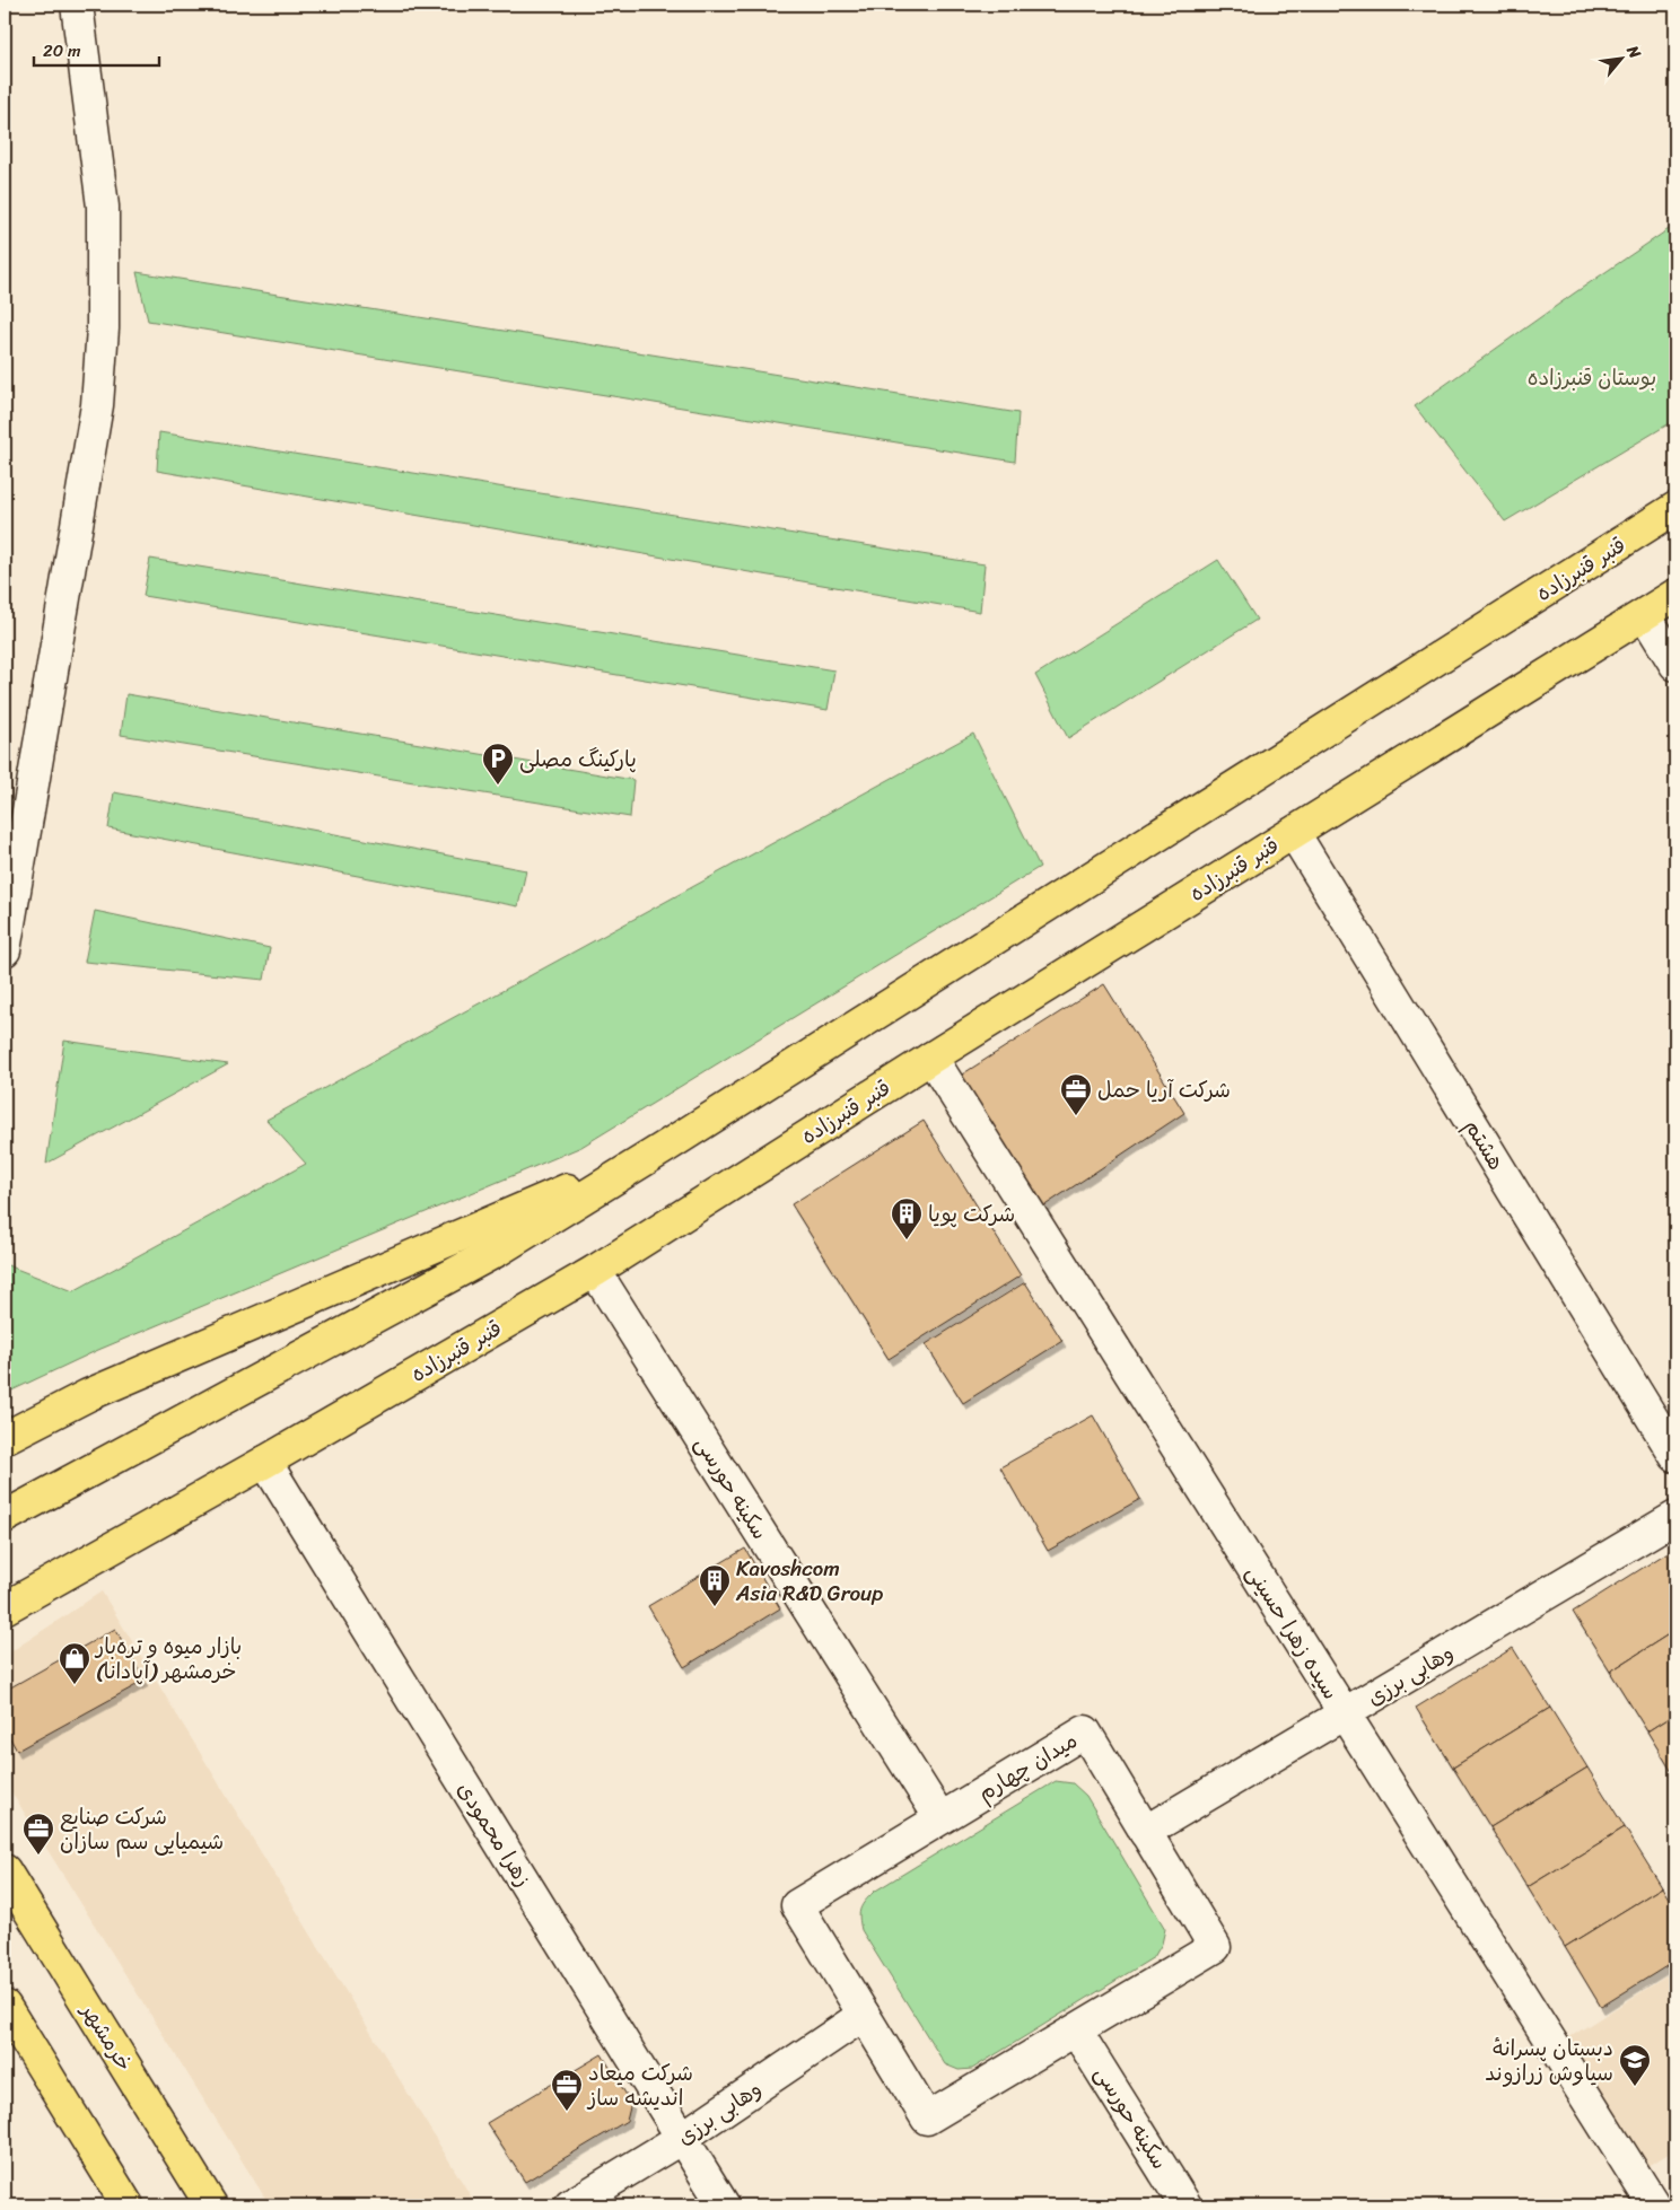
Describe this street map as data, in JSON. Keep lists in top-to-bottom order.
{
  "streets": {
    "main road": ["قنبر قنبرزاده", "خرمشهر"],
    "street": [
      "هشتم",
      "سکینه حورسی",
      "سیده زهرا حسینی",
      "وهابی برزی",
      "میدان چهارم",
      "زهرا محمودی"
    ]
  },
  "crossings": [
    ["قنبر قنبرزاده", "هشتم"],
    ["قنبر قنبرزاده", "سکینه حورسی"],
    ["قنبر قنبرزاده", "سیده زهرا حسینی"],
    ["قنبر قنبرزاده", "زهرا محمودی"],
    ["سکینه حورسی", "میدان چهارم"],
    ["سیده زهرا حسینی", "وهابی برزی"],
    ["وهابی برزی", "میدان چهارم"],
    ["وهابی برزی", "زهرا محمودی"]
  ],
  "parks": ["بوستان قنبرزاده"],
  "places": {
    "parking": ["پارکینگ مصلی"],
    "office": ["شرکت آریا حمل", "شرکت صنایع شیمیایی سم سازان", "شرکت میعاد اندیشه ساز"],
    "building": ["شرکت پویا", "Kavoshcom Asia R&D Group"],
    "shop": ["بازار میوه و تره‌بار خرمشهر (آپادانا)"],
    "school or university": ["دبستان پسرانهٔ سیاوش زرازوند"]
  },
  "scale_bar": "20 m",
  "north": "top right"
}
